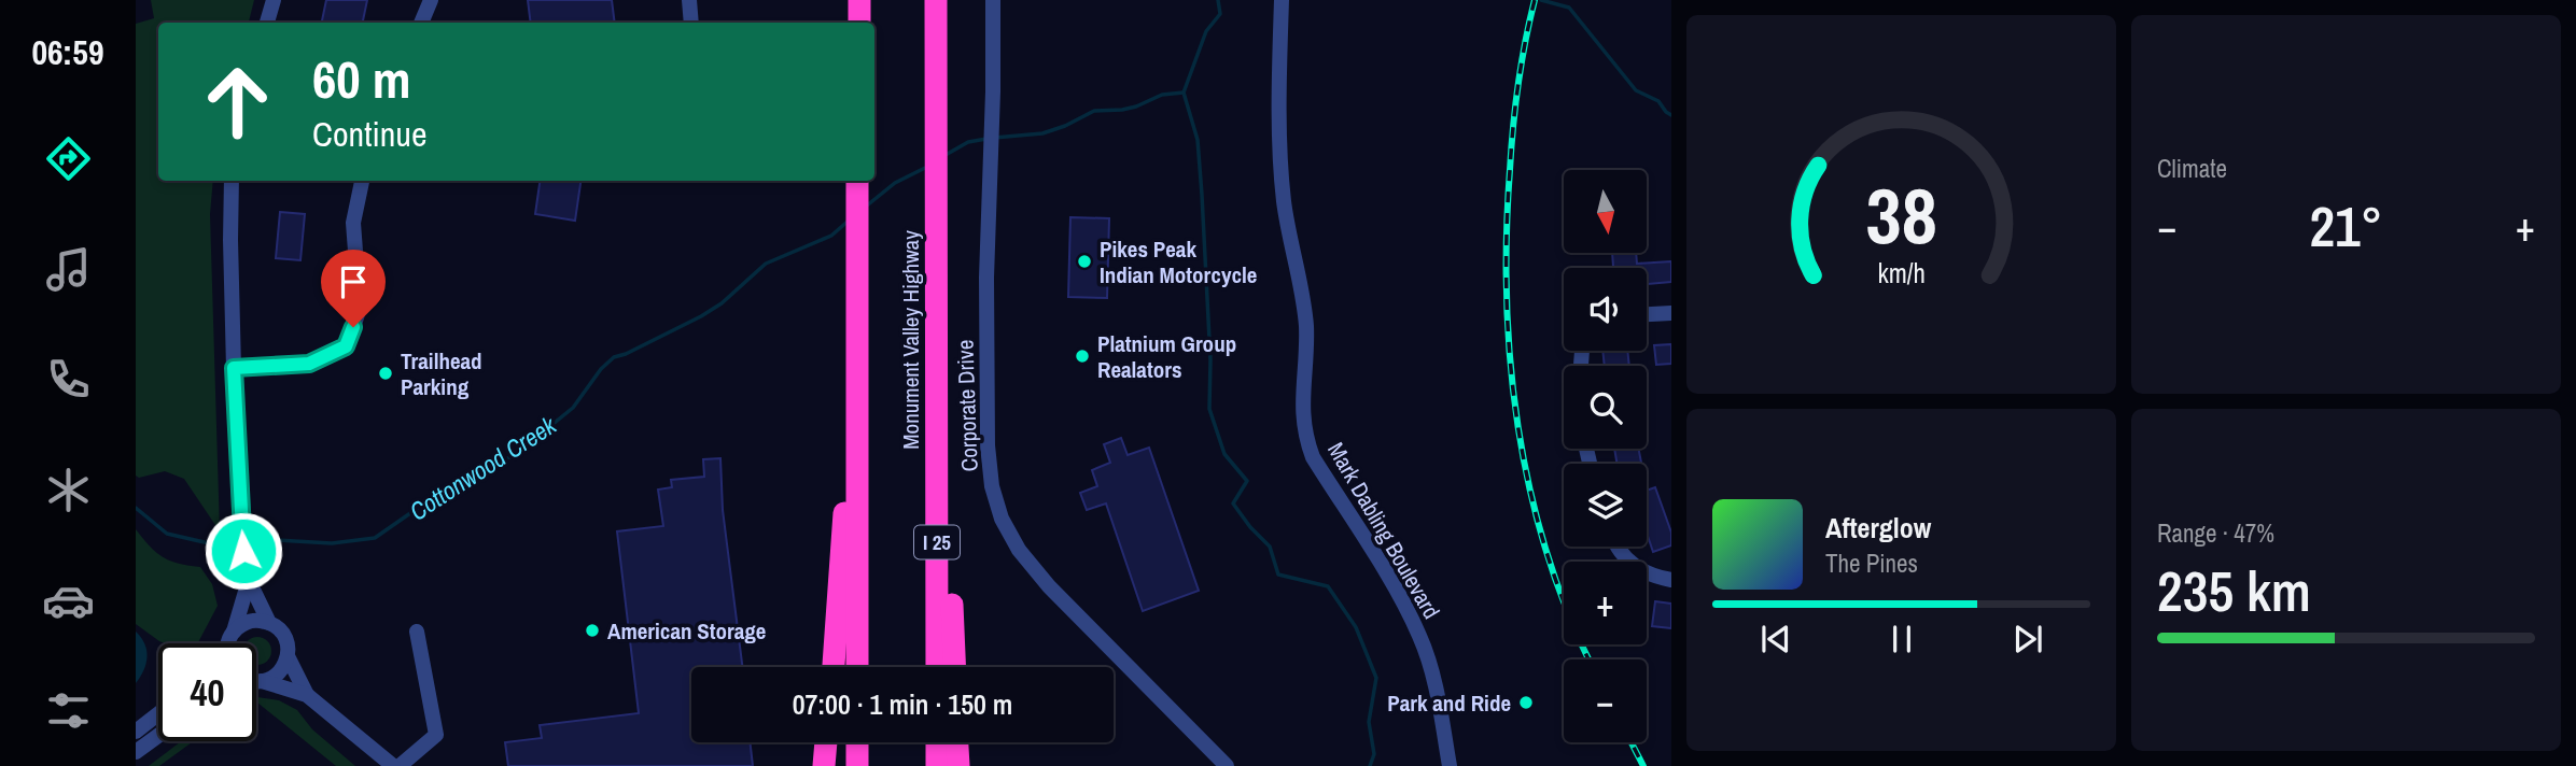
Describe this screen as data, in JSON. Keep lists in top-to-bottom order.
{
  "streets": {
    "highway": ["Monument Valley Highway", "I 25"],
    "street": ["Corporate Drive", "Mark Dabling Boulevard"]
  },
  "water": ["Cottonwood Creek"],
  "places": [
    "Pikes Peak Indian Motorcycle",
    "Platnium Group Realators",
    "Trailhead Parking",
    "American Storage",
    "Park and Ride"
  ],
  "north": "bottom",
  "page": {
    "tabs": "06:59",
    "tile": [
      "Climate",
      ["Range · 47%", "235 km"]
    ],
    "turn": ["60 m", "Continue"],
    "map_buttons": ["+", "−"],
    "heat": ["−", "21°", "+"],
    "song": ["Afterglow", "The Pines"],
    "limit": "40",
    "trip": "07:00 · 1 min · 150 m",
    "gauge": ["38", "km/h"]
  }
}
